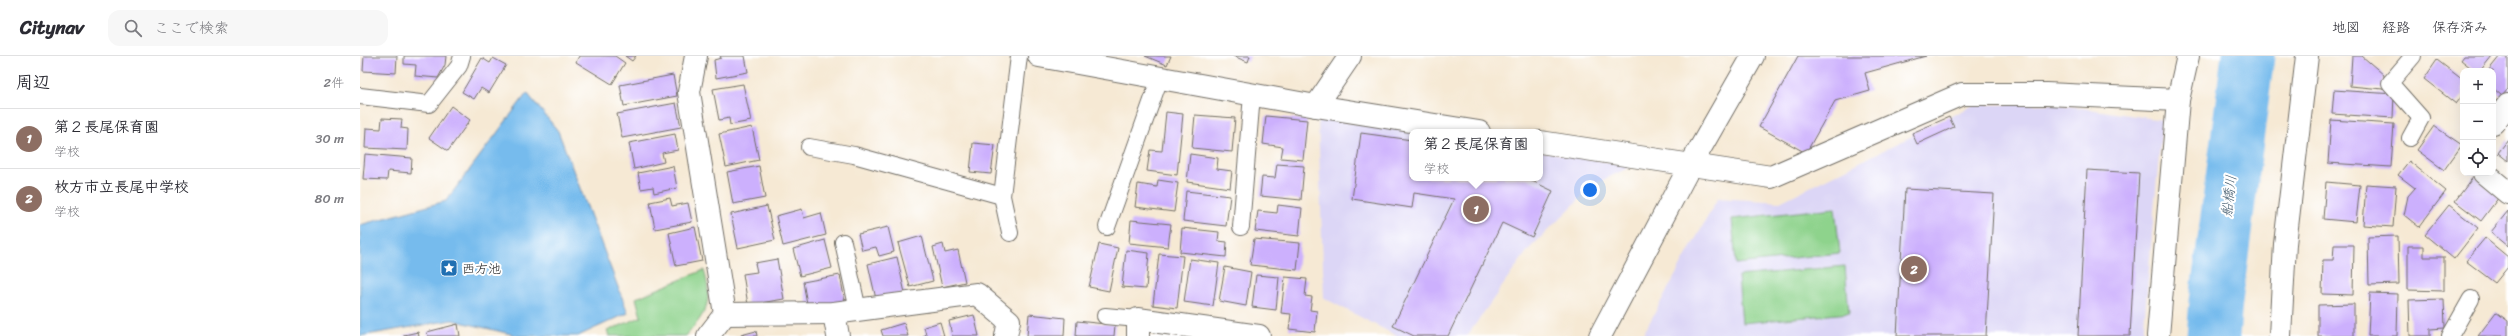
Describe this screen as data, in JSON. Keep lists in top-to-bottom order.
{
  "water": ["船橋川"],
  "places": {
    "place": ["西方池"]
  },
  "page": {
    "header": "Citynav",
    "search": "ここで検索",
    "nav": ["地図", "経路", "保存済み"],
    "heading": ["周辺", "2件"],
    "map_buttons": ["+", "−"],
    "list": [
      {
        "mark": "1",
        "name": "第２長尾保育園",
        "note": "学校",
        "value": "30 m"
      },
      {
        "mark": "2",
        "name": "枚方市立長尾中学校",
        "note": "学校",
        "value": "80 m"
      }
    ],
    "popup": ["第２長尾保育園", "学校"],
    "pins": ["1", "2"]
  }
}
